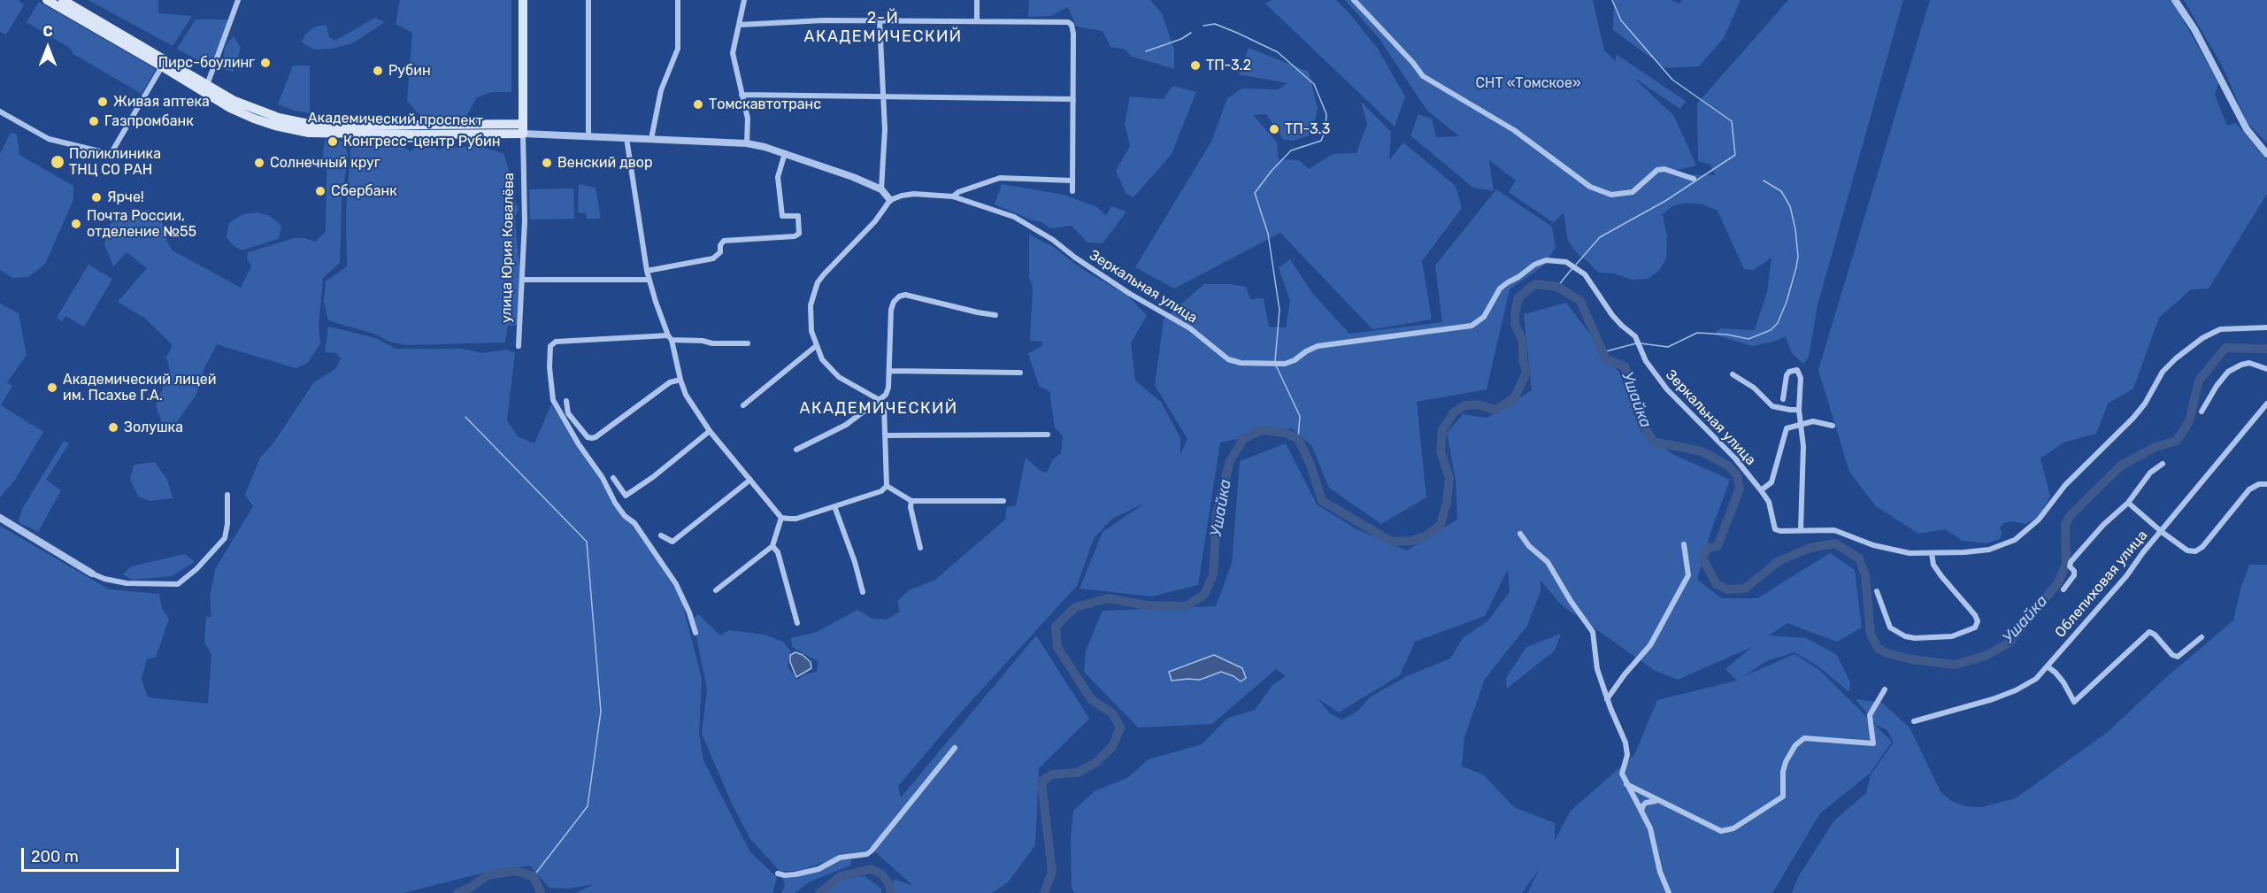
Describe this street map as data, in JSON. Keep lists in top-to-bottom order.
{
  "streets": {
    "main road": ["Академический проспект"],
    "street": ["улица Юрия Ковалёва", "Зеркальная улица", "Облепиховая улица"]
  },
  "crossings": [
    ["Академический проспект", "улица Юрия Ковалёва"]
  ],
  "districts": ["2-Й АКАДЕМИЧЕСКИЙ", "АКАДЕМИЧЕСКИЙ"],
  "water": ["Ушайка"],
  "parks": ["СНТ «Томское»"],
  "places": [
    "Пирс-боулинг",
    "ТП-3.2",
    "Рубин",
    "Живая аптека",
    "Томскавтотранс",
    "Газпромбанк",
    "ТП-3.3",
    "Конгресс-центр Рубин",
    "Поликлиника ТНЦ СО РАН",
    "Солнечный круг",
    "Венский двор",
    "Сбербанк",
    "Ярче!",
    "Почта России, отделение №55",
    "Академический лицей им. Псахье Г.А.",
    "Золушка"
  ],
  "scale_bar": "200 m",
  "north": "top"
}
